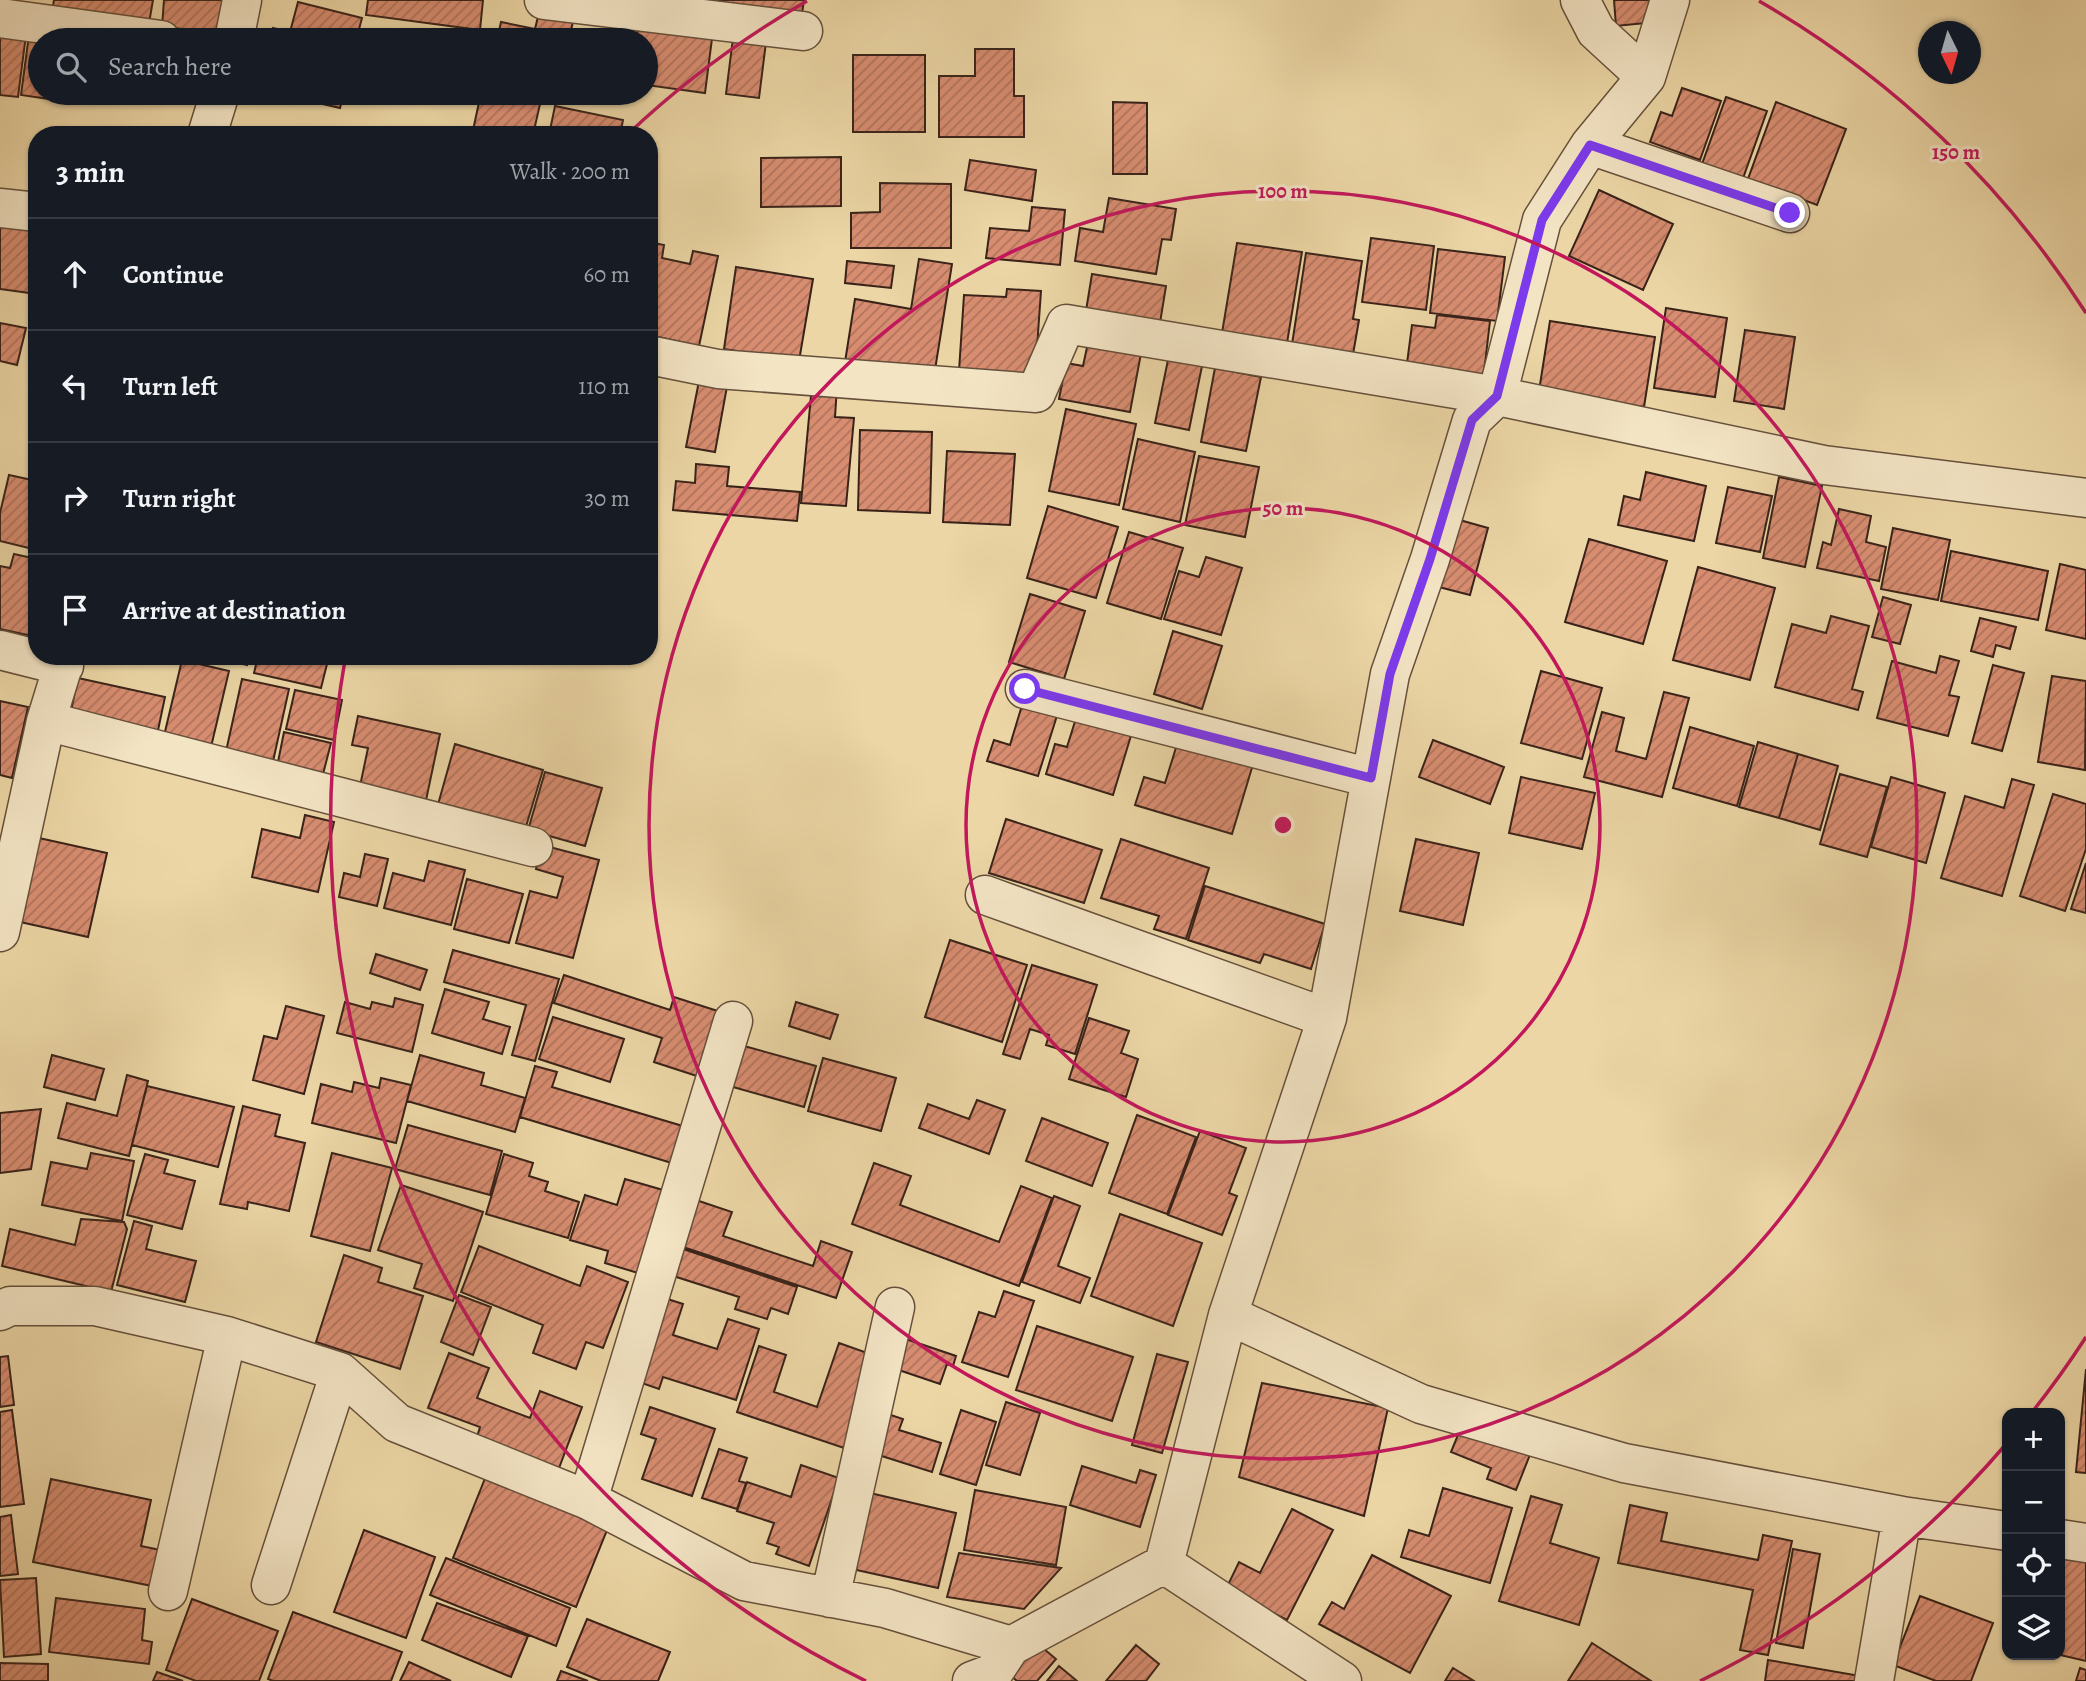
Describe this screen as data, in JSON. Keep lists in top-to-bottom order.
{
  "north": "bottom",
  "page": {
    "search": "Search here",
    "heading": ["3 min", "Walk · 200 m"],
    "list": [
      ["Continue", "60 m"],
      ["Turn left", "110 m"],
      ["Turn right", "30 m"],
      "Arrive at destination"
    ],
    "map_buttons": ["+", "−"]
  },
  "rings": ["150 m", "100 m", "50 m"]
}
